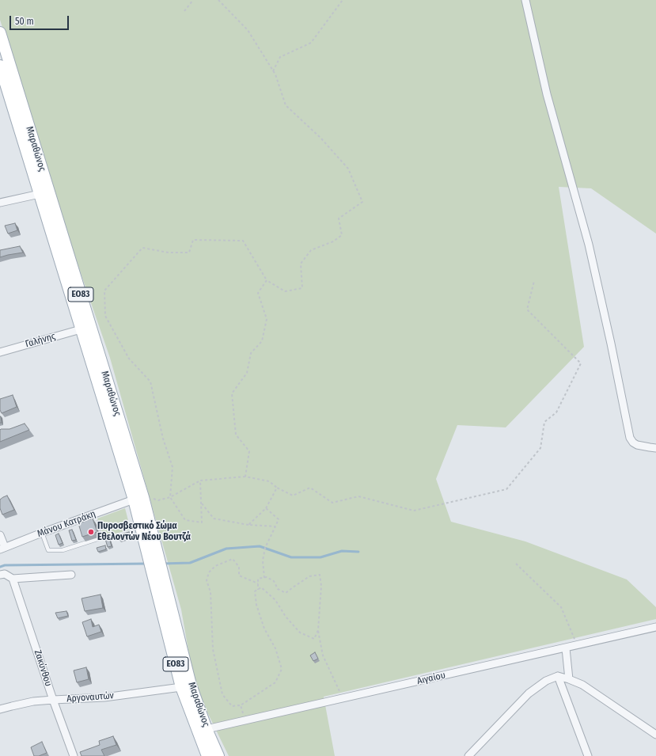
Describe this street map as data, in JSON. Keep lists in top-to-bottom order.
{
  "streets": {
    "main road": ["Μαραθώνος", "ΕΟ83"],
    "street": [
      "Γαλήνης",
      "Μάνου Κατράκη",
      "Ζακύνθου",
      "Αιγαίου",
      "Αργοναυτών"
    ]
  },
  "crossings": [
    ["Μαραθώνος", "Γαλήνης"],
    ["Μαραθώνος", "Μάνου Κατράκη"],
    ["Μαραθώνος", "Αιγαίου"],
    ["Μαραθώνος", "Αργοναυτών"],
    ["Ζακύνθου", "Αργοναυτών"]
  ],
  "places": ["Πυροσβεστικό Σώμα Εθελοντών Νέου Βουτζά"],
  "scale_bar": "50 m"
}
